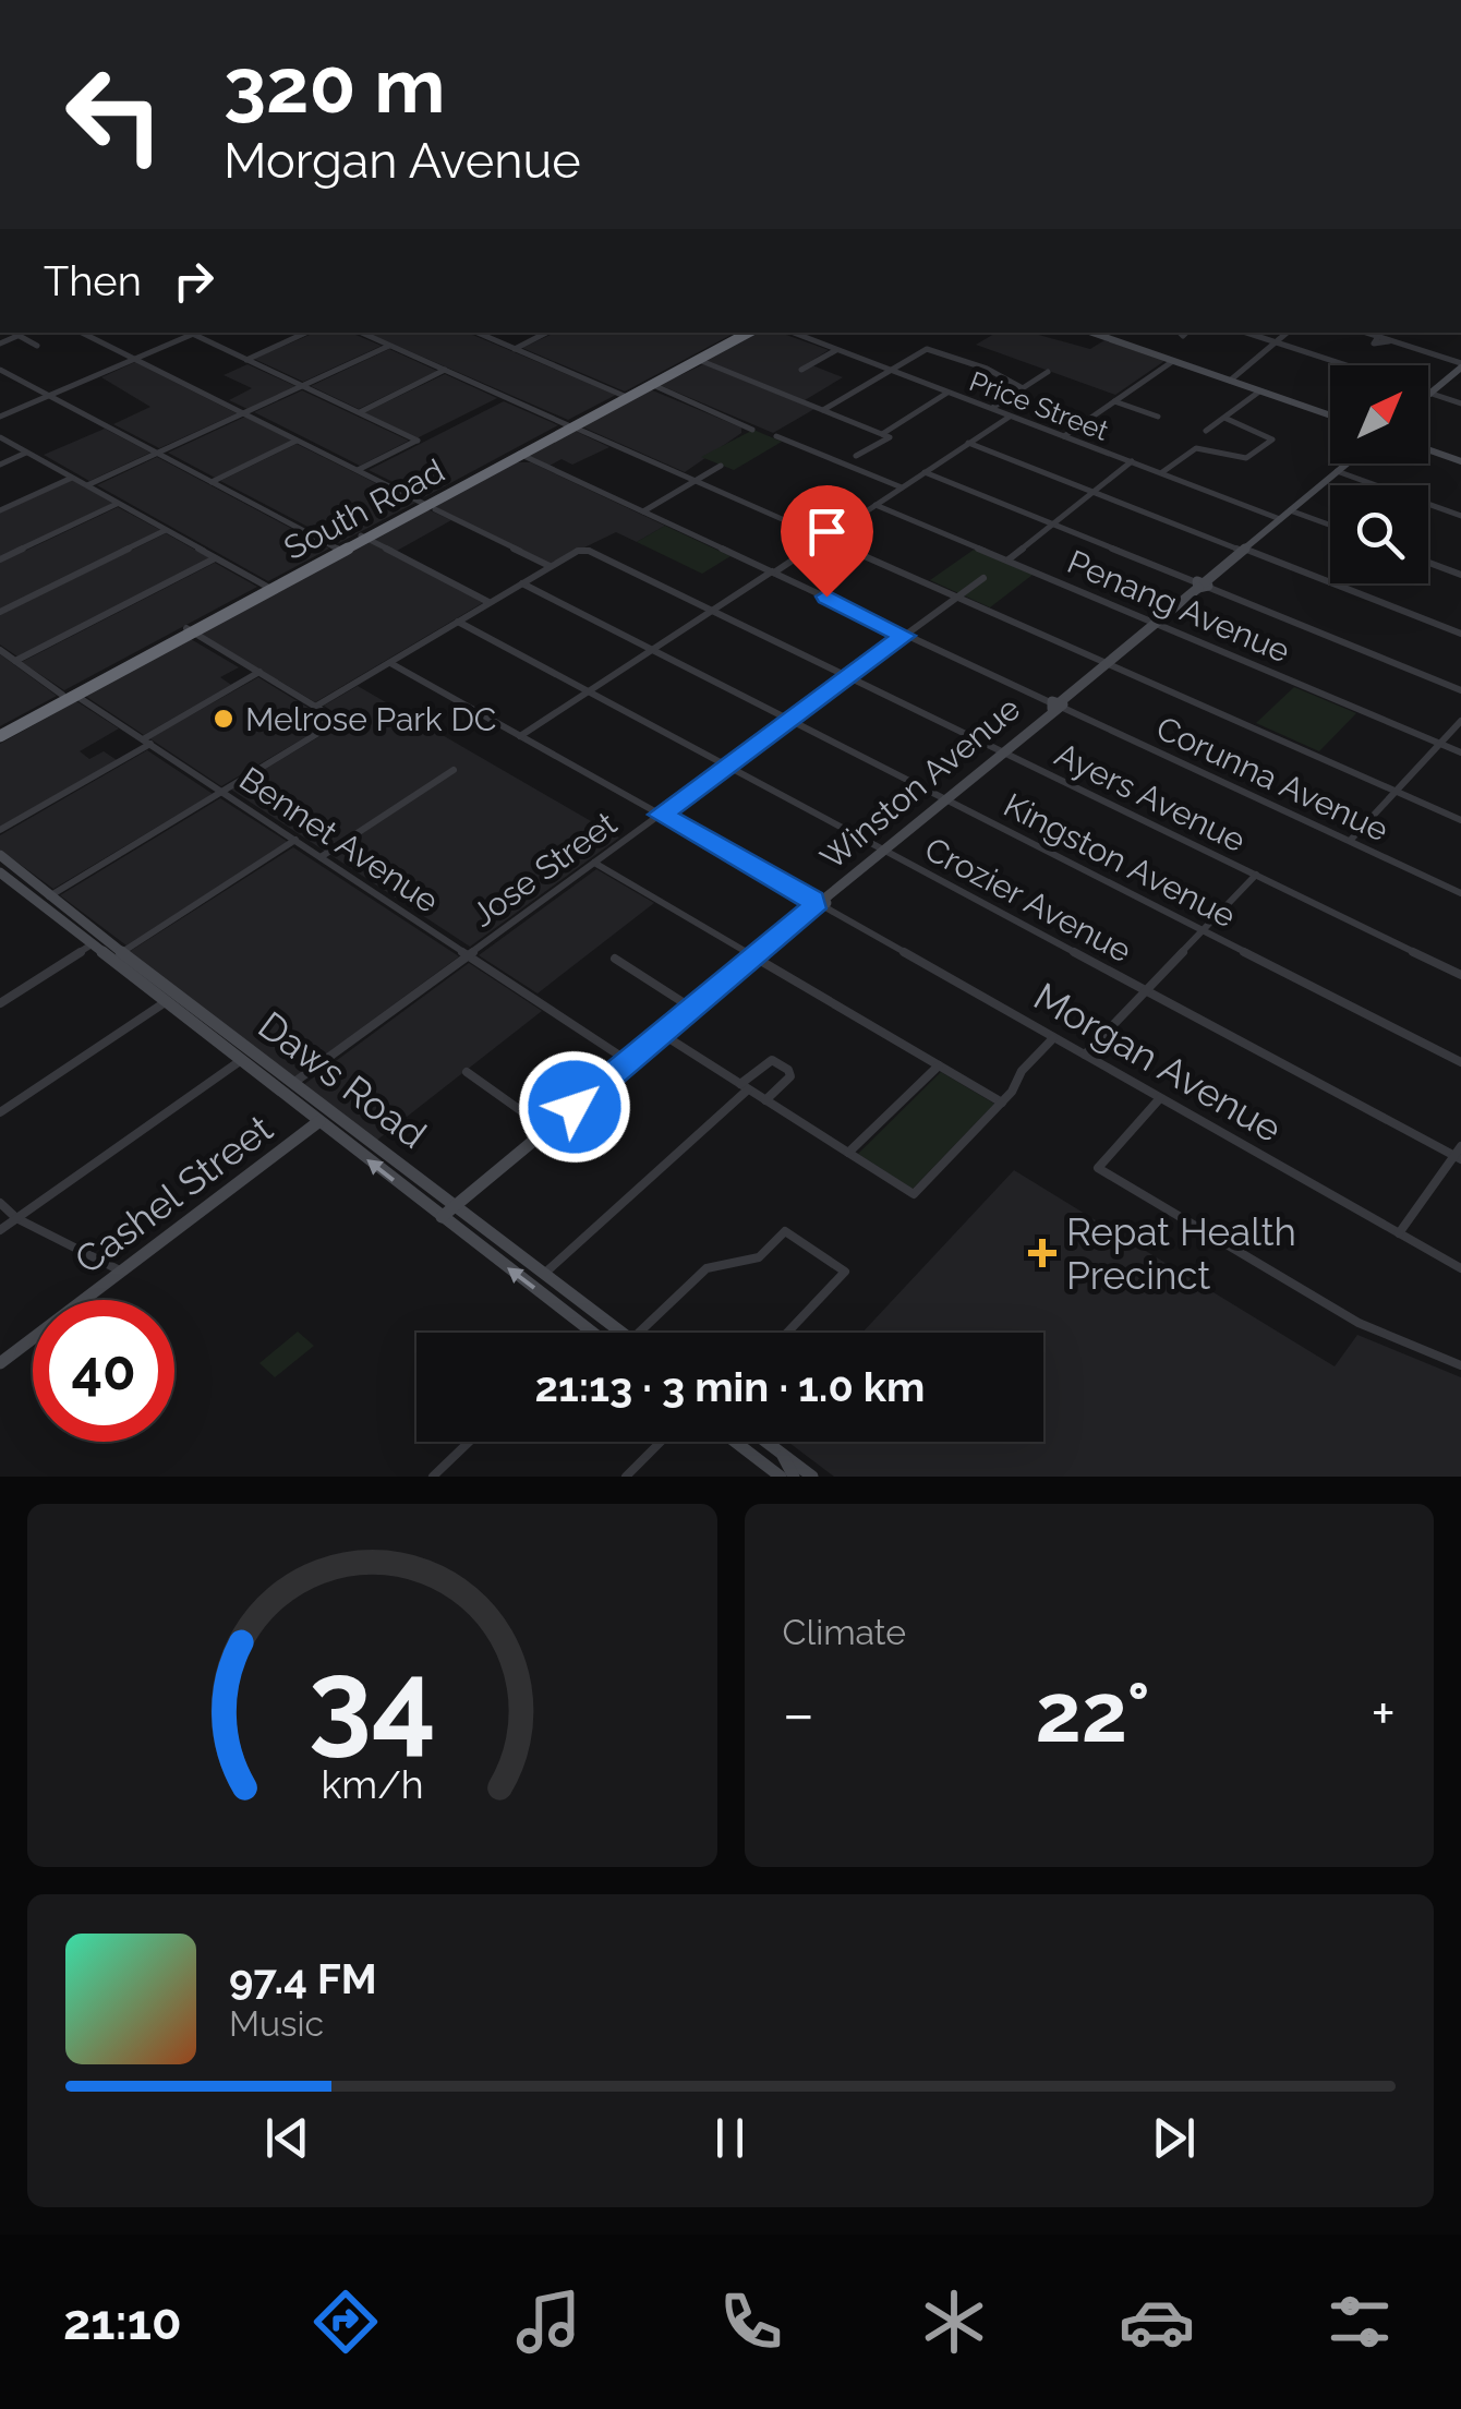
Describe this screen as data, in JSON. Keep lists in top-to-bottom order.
{
  "streets": {
    "highway": ["South Road"],
    "street": [
      "Price Street",
      "Penang Avenue",
      "Corunna Avenue",
      "Winston Avenue",
      "Ayers Avenue",
      "Bennet Avenue",
      "Kingston Avenue",
      "Jose Street",
      "Crozier Avenue",
      "Morgan Avenue",
      "Daws Road",
      "Cashel Street"
    ]
  },
  "crossings": [
    ["Price Street", "Winston Avenue"],
    ["South Road", "Corunna Avenue"],
    ["South Road", "Bennet Avenue"],
    ["Penang Avenue", "Winston Avenue"],
    ["Corunna Avenue", "Winston Avenue"],
    ["Corunna Avenue", "Jose Street"],
    ["Winston Avenue", "Ayers Avenue"],
    ["Winston Avenue", "Bennet Avenue"],
    ["Winston Avenue", "Kingston Avenue"],
    ["Winston Avenue", "Crozier Avenue"],
    ["Winston Avenue", "Morgan Avenue"],
    ["Winston Avenue", "Daws Road"],
    ["Ayers Avenue", "Jose Street"],
    ["Bennet Avenue", "Jose Street"],
    ["Kingston Avenue", "Jose Street"],
    ["Jose Street", "Crozier Avenue"],
    ["Jose Street", "Morgan Avenue"],
    ["Jose Street", "Daws Road"],
    ["Daws Road", "Cashel Street"]
  ],
  "places": {
    "other": ["Melrose Park DC"],
    "health": ["Repat Health Precinct"]
  },
  "north": "top right",
  "page": {
    "turn": ["320 m", "Morgan Avenue"],
    "then": "Then",
    "limit": "40",
    "trip": "21:13 · 3 min · 1.0 km",
    "tile": "Climate",
    "heat": ["−", "22°", "+"],
    "song": ["97.4 FM", "Music"],
    "tabs": "21:10",
    "gauge": ["34", "km/h"]
  }
}
